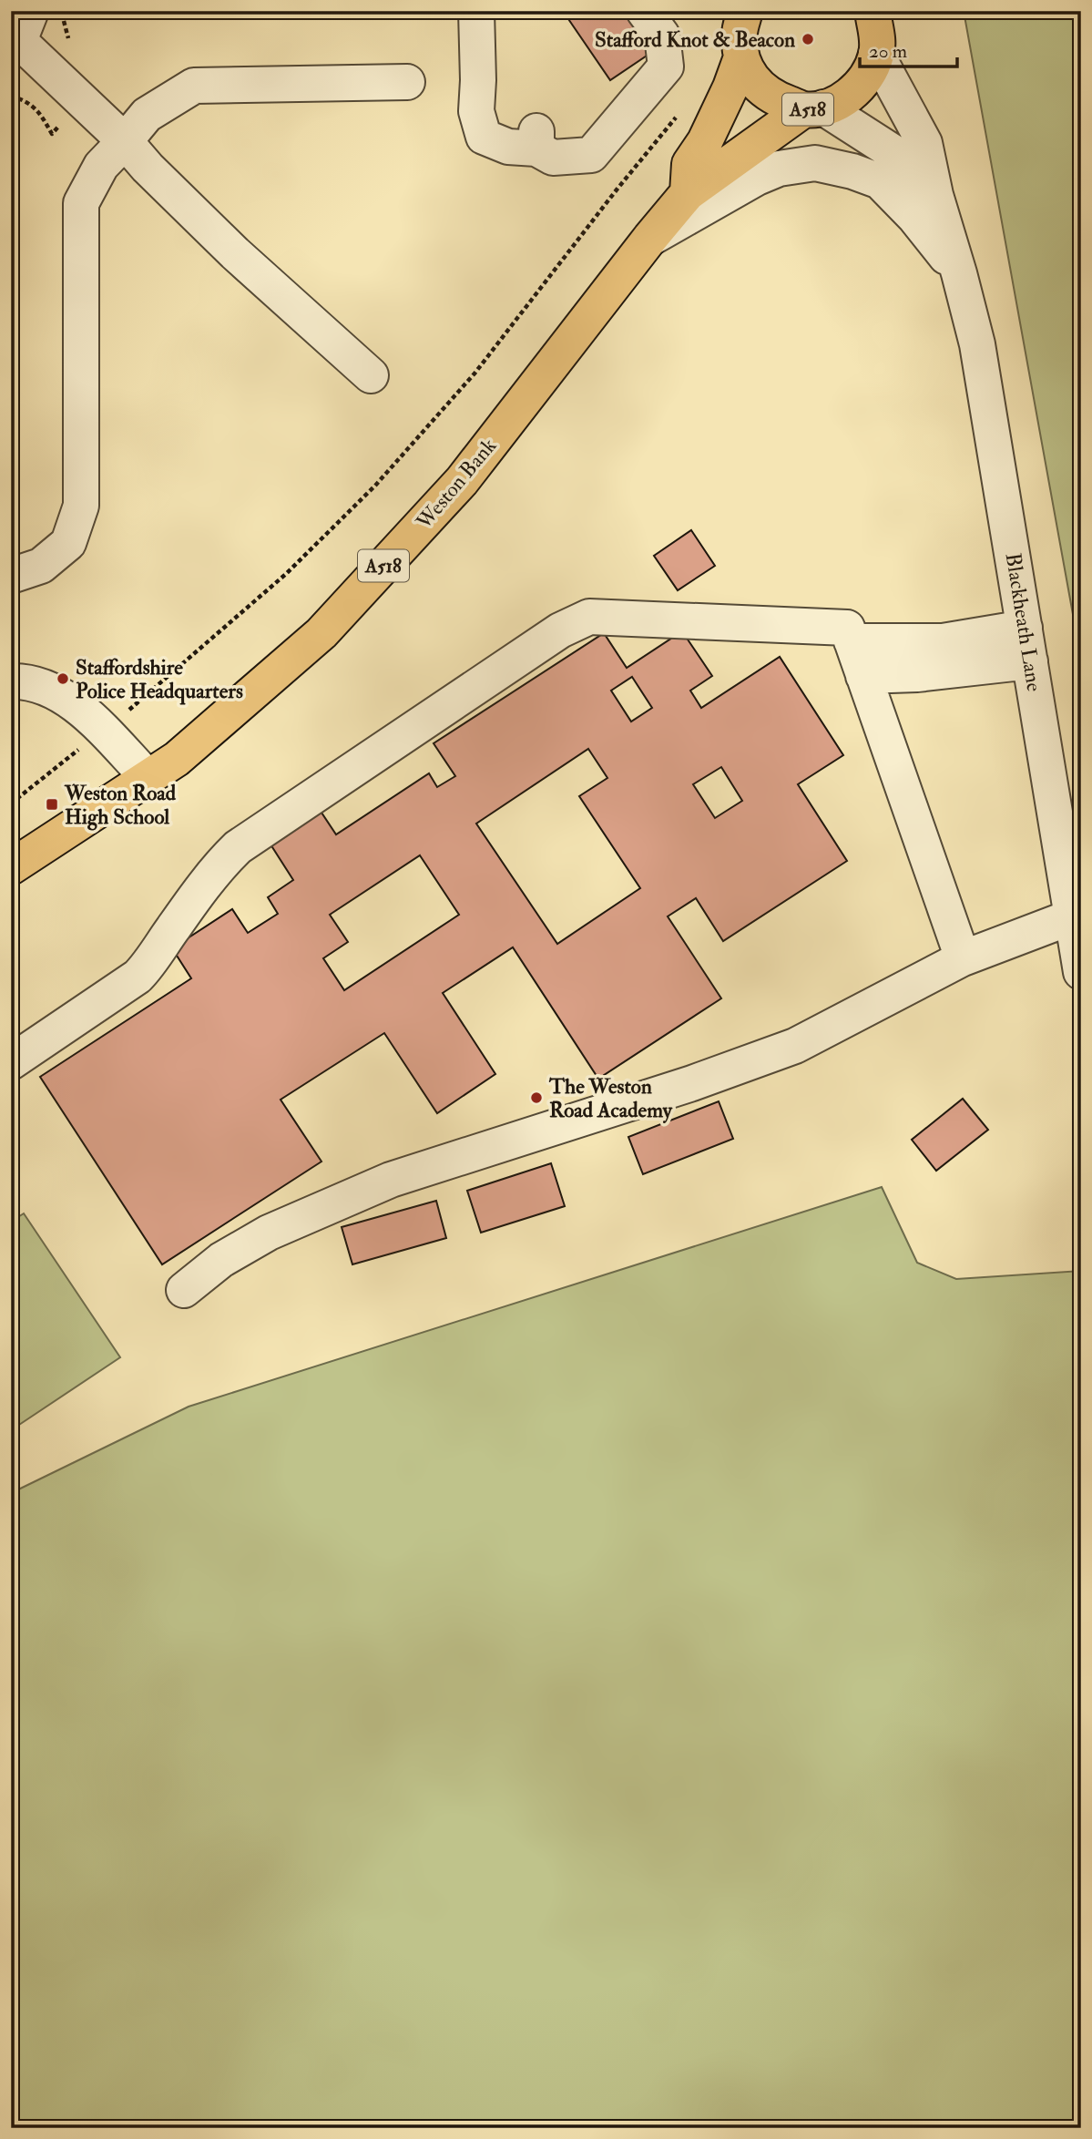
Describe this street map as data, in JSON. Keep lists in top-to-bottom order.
{
  "streets": {
    "highway": ["A518", "Weston Bank"],
    "street": ["Blackheath Lane"]
  },
  "crossings": [
    ["A518", "Weston Bank"],
    ["A518", "Blackheath Lane"],
    ["Weston Bank", "Blackheath Lane"]
  ],
  "places": {
    "other": ["Stafford Knot & Beacon", "Staffordshire Police Headquarters", "The Weston Road Academy"],
    "transit": ["Weston Road High School"]
  },
  "scale_bar": "20 m"
}
